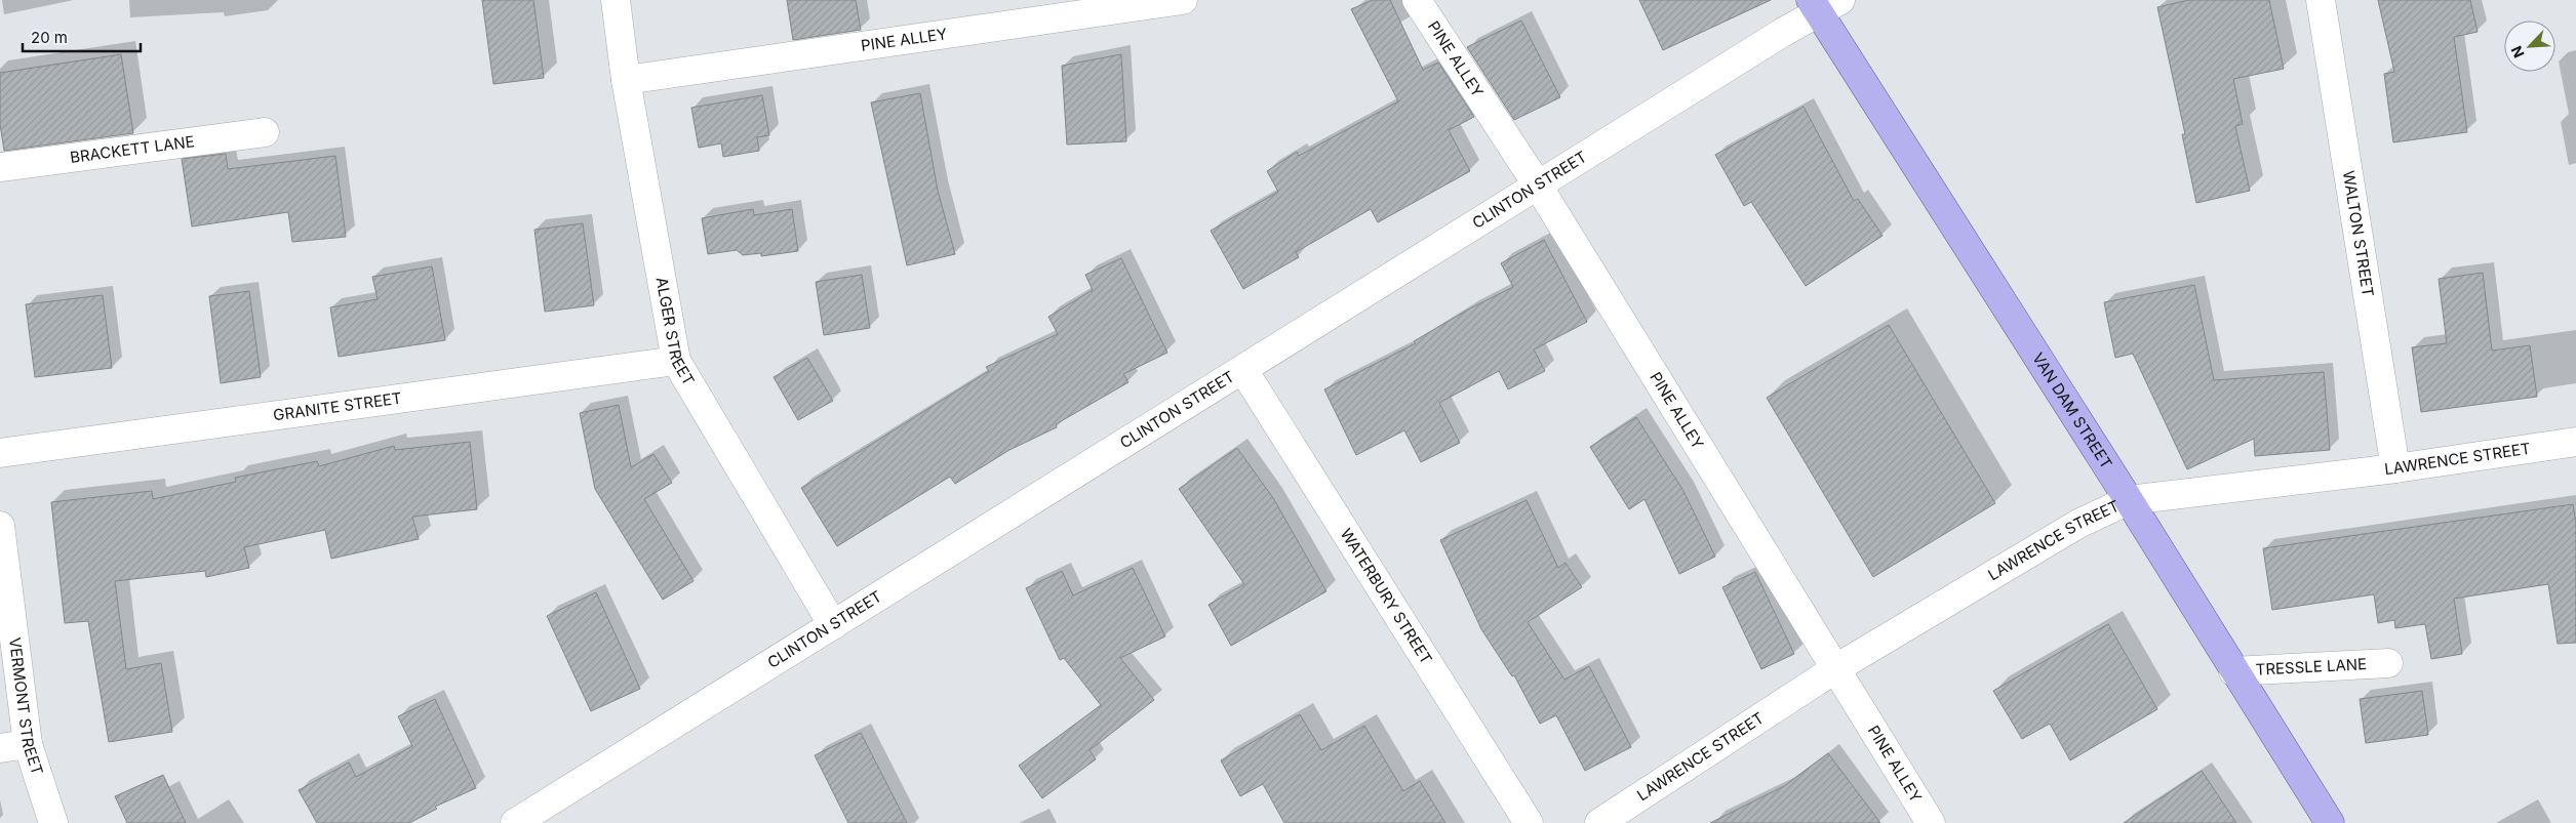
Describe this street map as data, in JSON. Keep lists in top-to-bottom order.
{
  "streets": {
    "main road": ["VAN DAM STREET"],
    "street": [
      "PINE ALLEY",
      "BRACKETT LANE",
      "CLINTON STREET",
      "WALTON STREET",
      "ALGER STREET",
      "GRANITE STREET",
      "LAWRENCE STREET",
      "WATERBURY STREET",
      "TRESSLE LANE",
      "VERMONT STREET"
    ]
  },
  "crossings": [
    ["PINE ALLEY", "CLINTON STREET"],
    ["PINE ALLEY", "ALGER STREET"],
    ["PINE ALLEY", "LAWRENCE STREET"],
    ["CLINTON STREET", "ALGER STREET"],
    ["CLINTON STREET", "VAN DAM STREET"],
    ["CLINTON STREET", "WATERBURY STREET"],
    ["WALTON STREET", "LAWRENCE STREET"],
    ["ALGER STREET", "GRANITE STREET"],
    ["VAN DAM STREET", "LAWRENCE STREET"],
    ["VAN DAM STREET", "TRESSLE LANE"]
  ],
  "scale_bar": "20 m",
  "north": "bottom left"
}
